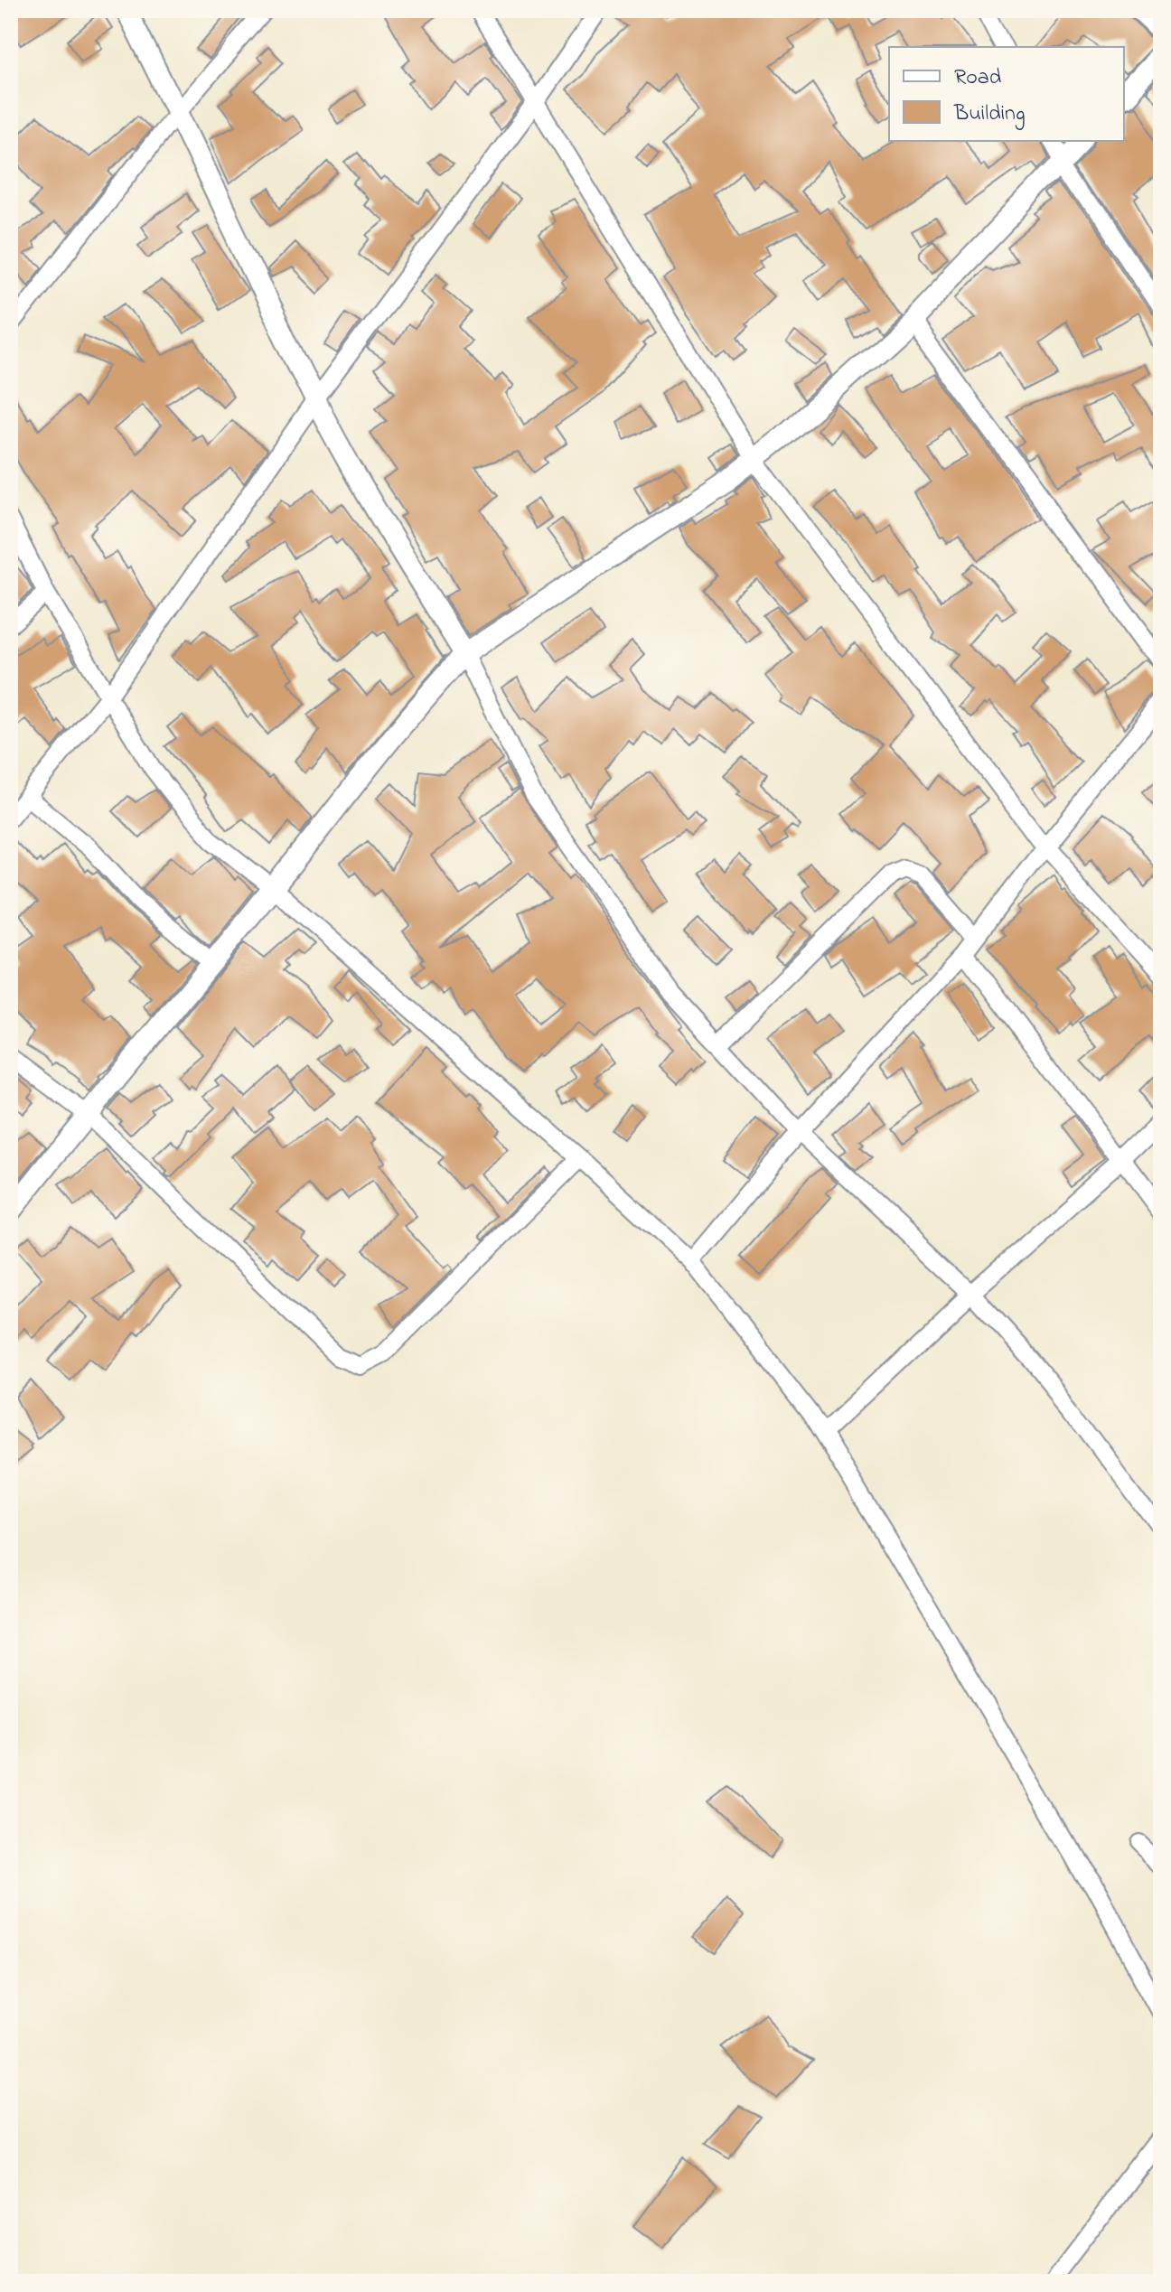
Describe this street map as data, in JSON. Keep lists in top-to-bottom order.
{
  "legend": ["Road", "Building"]
}
